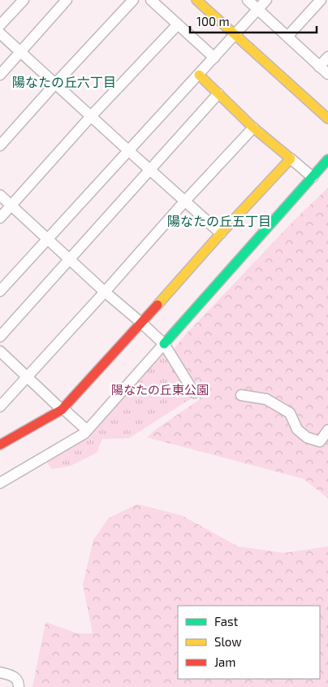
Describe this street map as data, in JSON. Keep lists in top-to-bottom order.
{
  "districts": ["陽なたの丘六丁目", "陽なたの丘五丁目"],
  "parks": ["陽なたの丘東公園"],
  "legend": ["Fast", "Slow", "Jam"],
  "scale_bar": "100 m"
}
